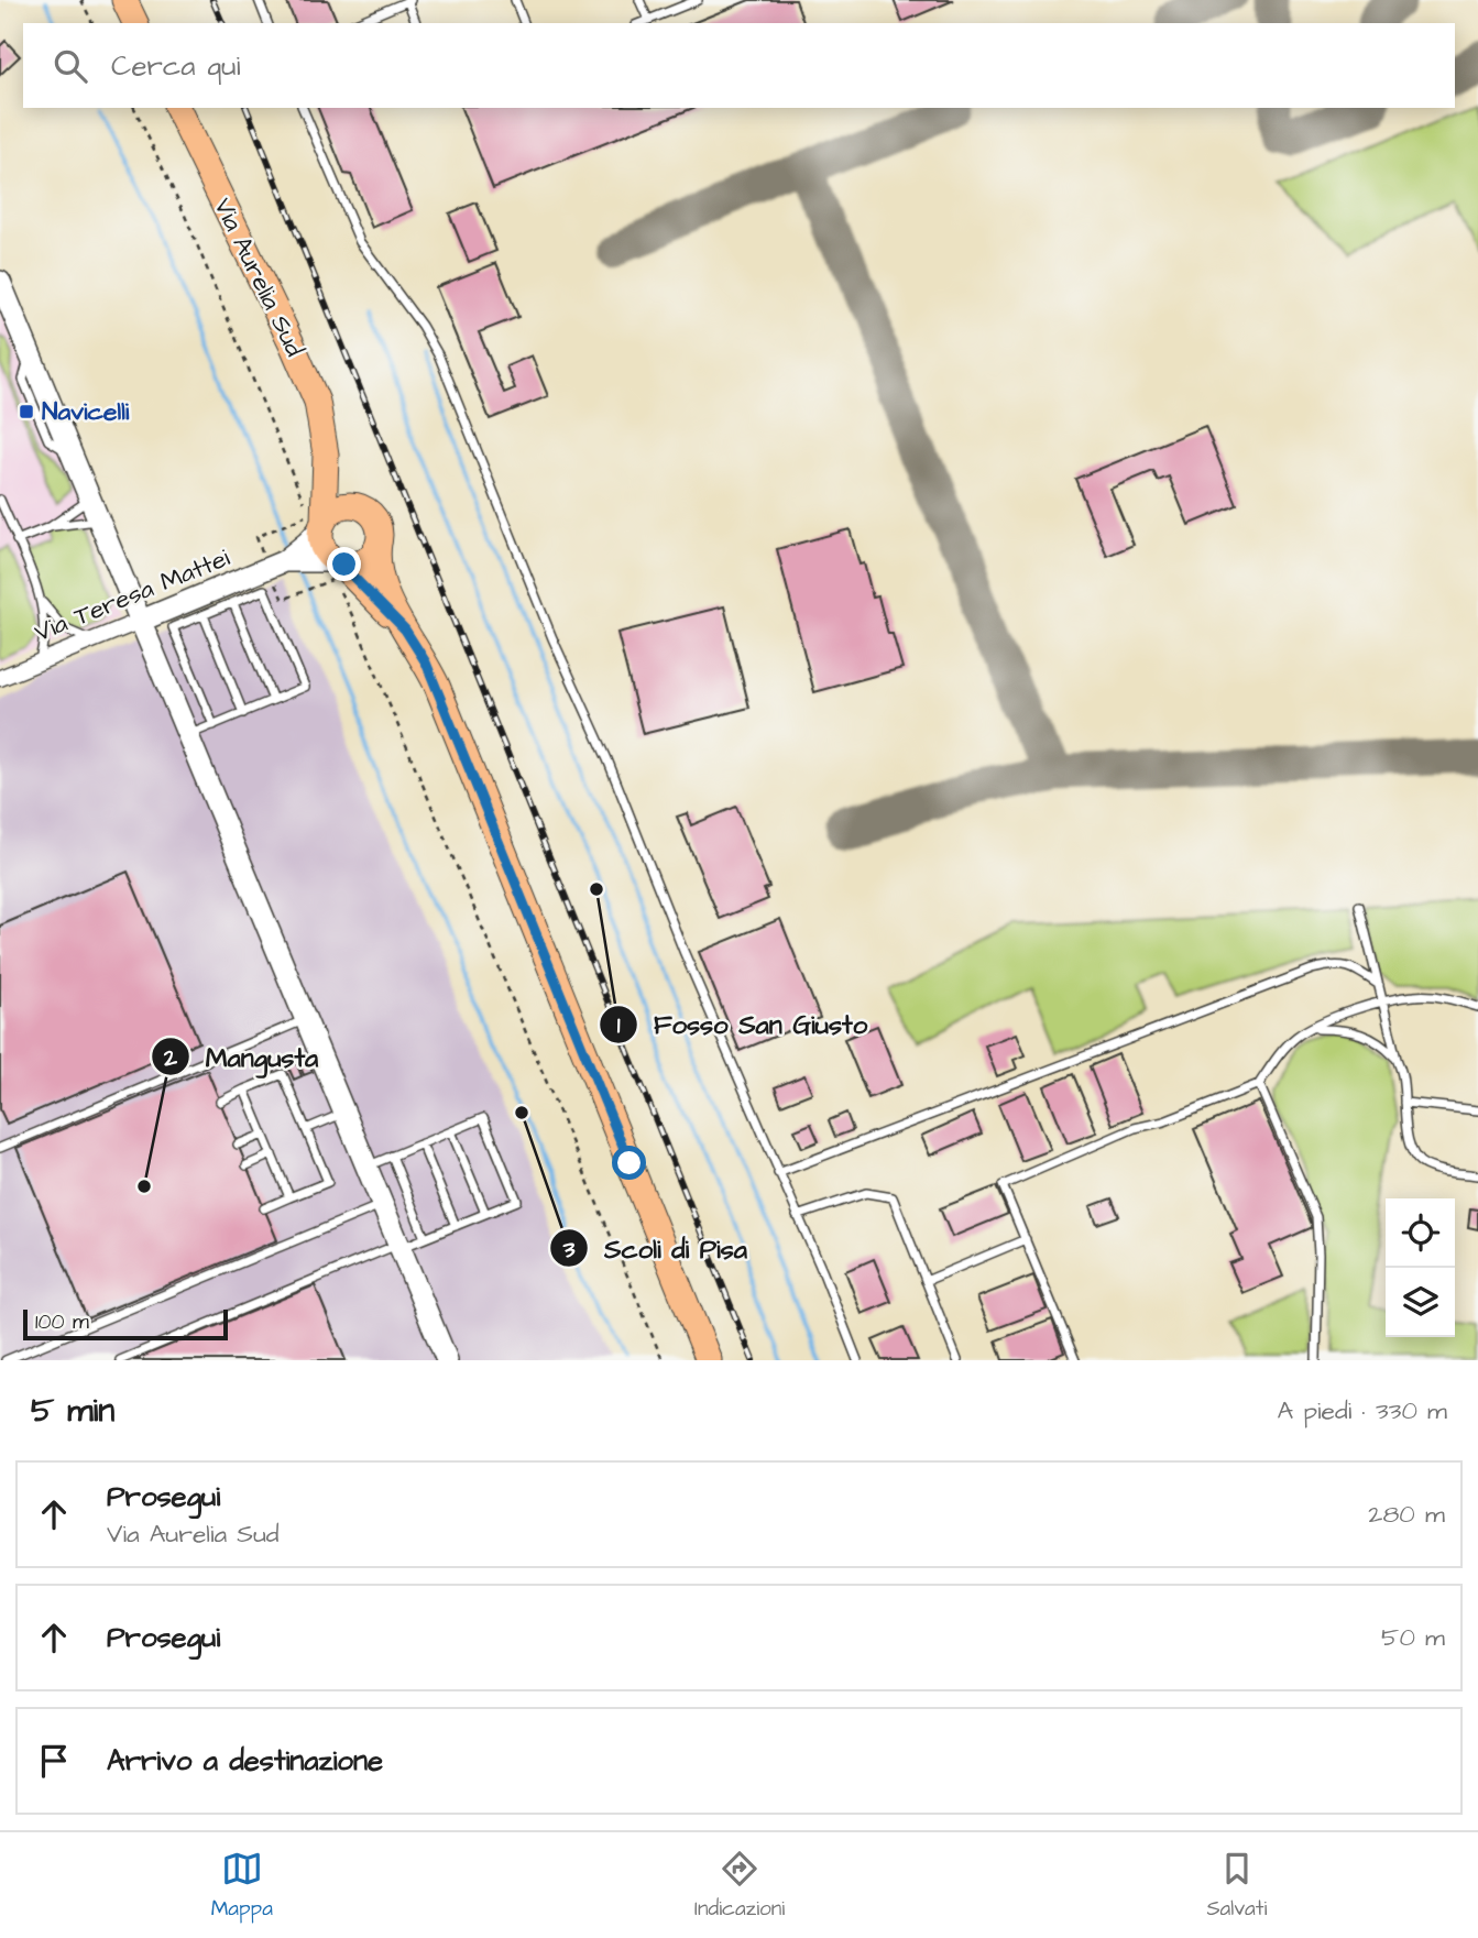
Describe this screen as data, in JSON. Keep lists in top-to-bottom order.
{
  "streets": {
    "main road": ["Via Aurelia Sud"],
    "street": ["Via Teresa Mattei"]
  },
  "places": {
    "transit": ["Navicelli"],
    "other": ["Fosso San Giusto", "Scoli di Pisa", "Mangusta"]
  },
  "scale_bar": "100 m",
  "page": {
    "search": "Cerca qui",
    "scale": "100 m",
    "heading": ["5 min", "A piedi · 330 m"],
    "list": [
      ["Prosegui", "Via Aurelia Sud", "280 m"],
      ["Prosegui", "50 m"],
      "Arrivo a destinazione"
    ],
    "nav": ["Mappa", "Indicazioni", "Salvati"]
  }
}
